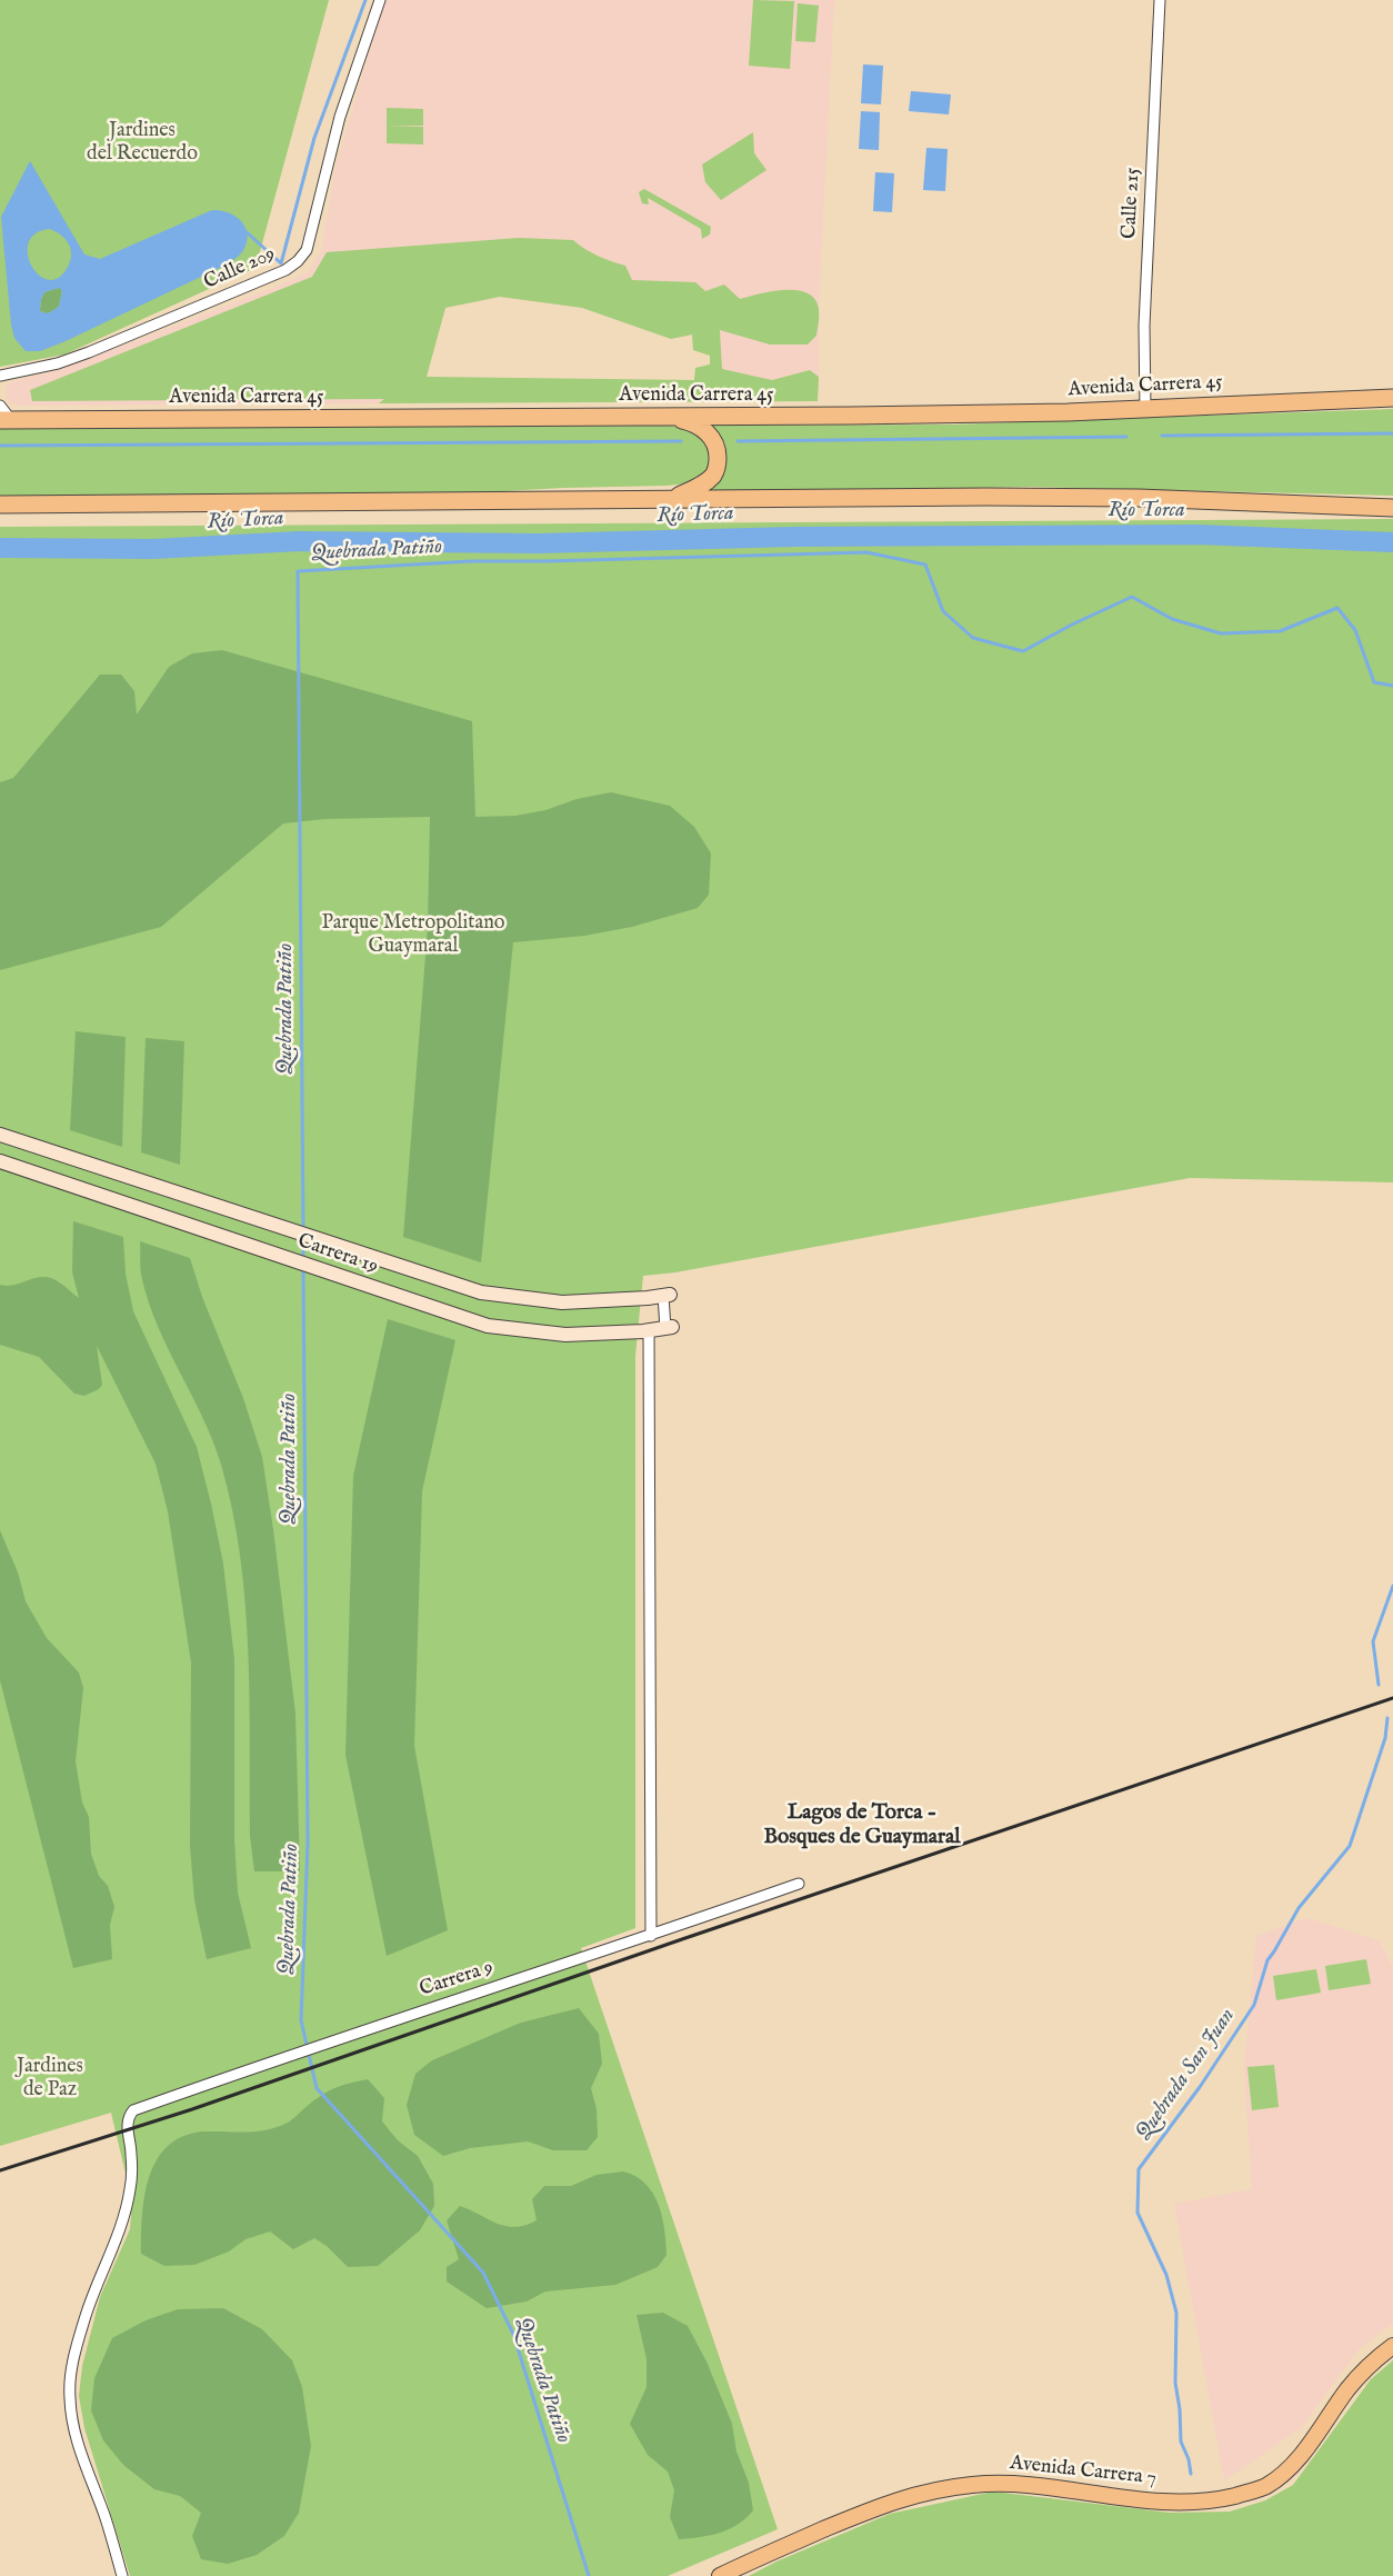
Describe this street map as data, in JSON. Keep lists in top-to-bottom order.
{
  "streets": {
    "highway": ["Avenida Carrera 45"],
    "main road": ["Carrera 19", "Avenida Carrera 7"],
    "street": ["Calle 215", "Calle 209", "Carrera 9"]
  },
  "crossings": [
    ["Calle 215", "Avenida Carrera 45"]
  ],
  "districts": ["Lagos de Torca - Bosques de Guaymaral"],
  "water": ["Río Torca", "Quebrada Patiño", "Quebrada San Juan"],
  "parks": ["Jardines del Recuerdo", "Parque Metropolitano Guaymaral", "Jardines de Paz"]
}
